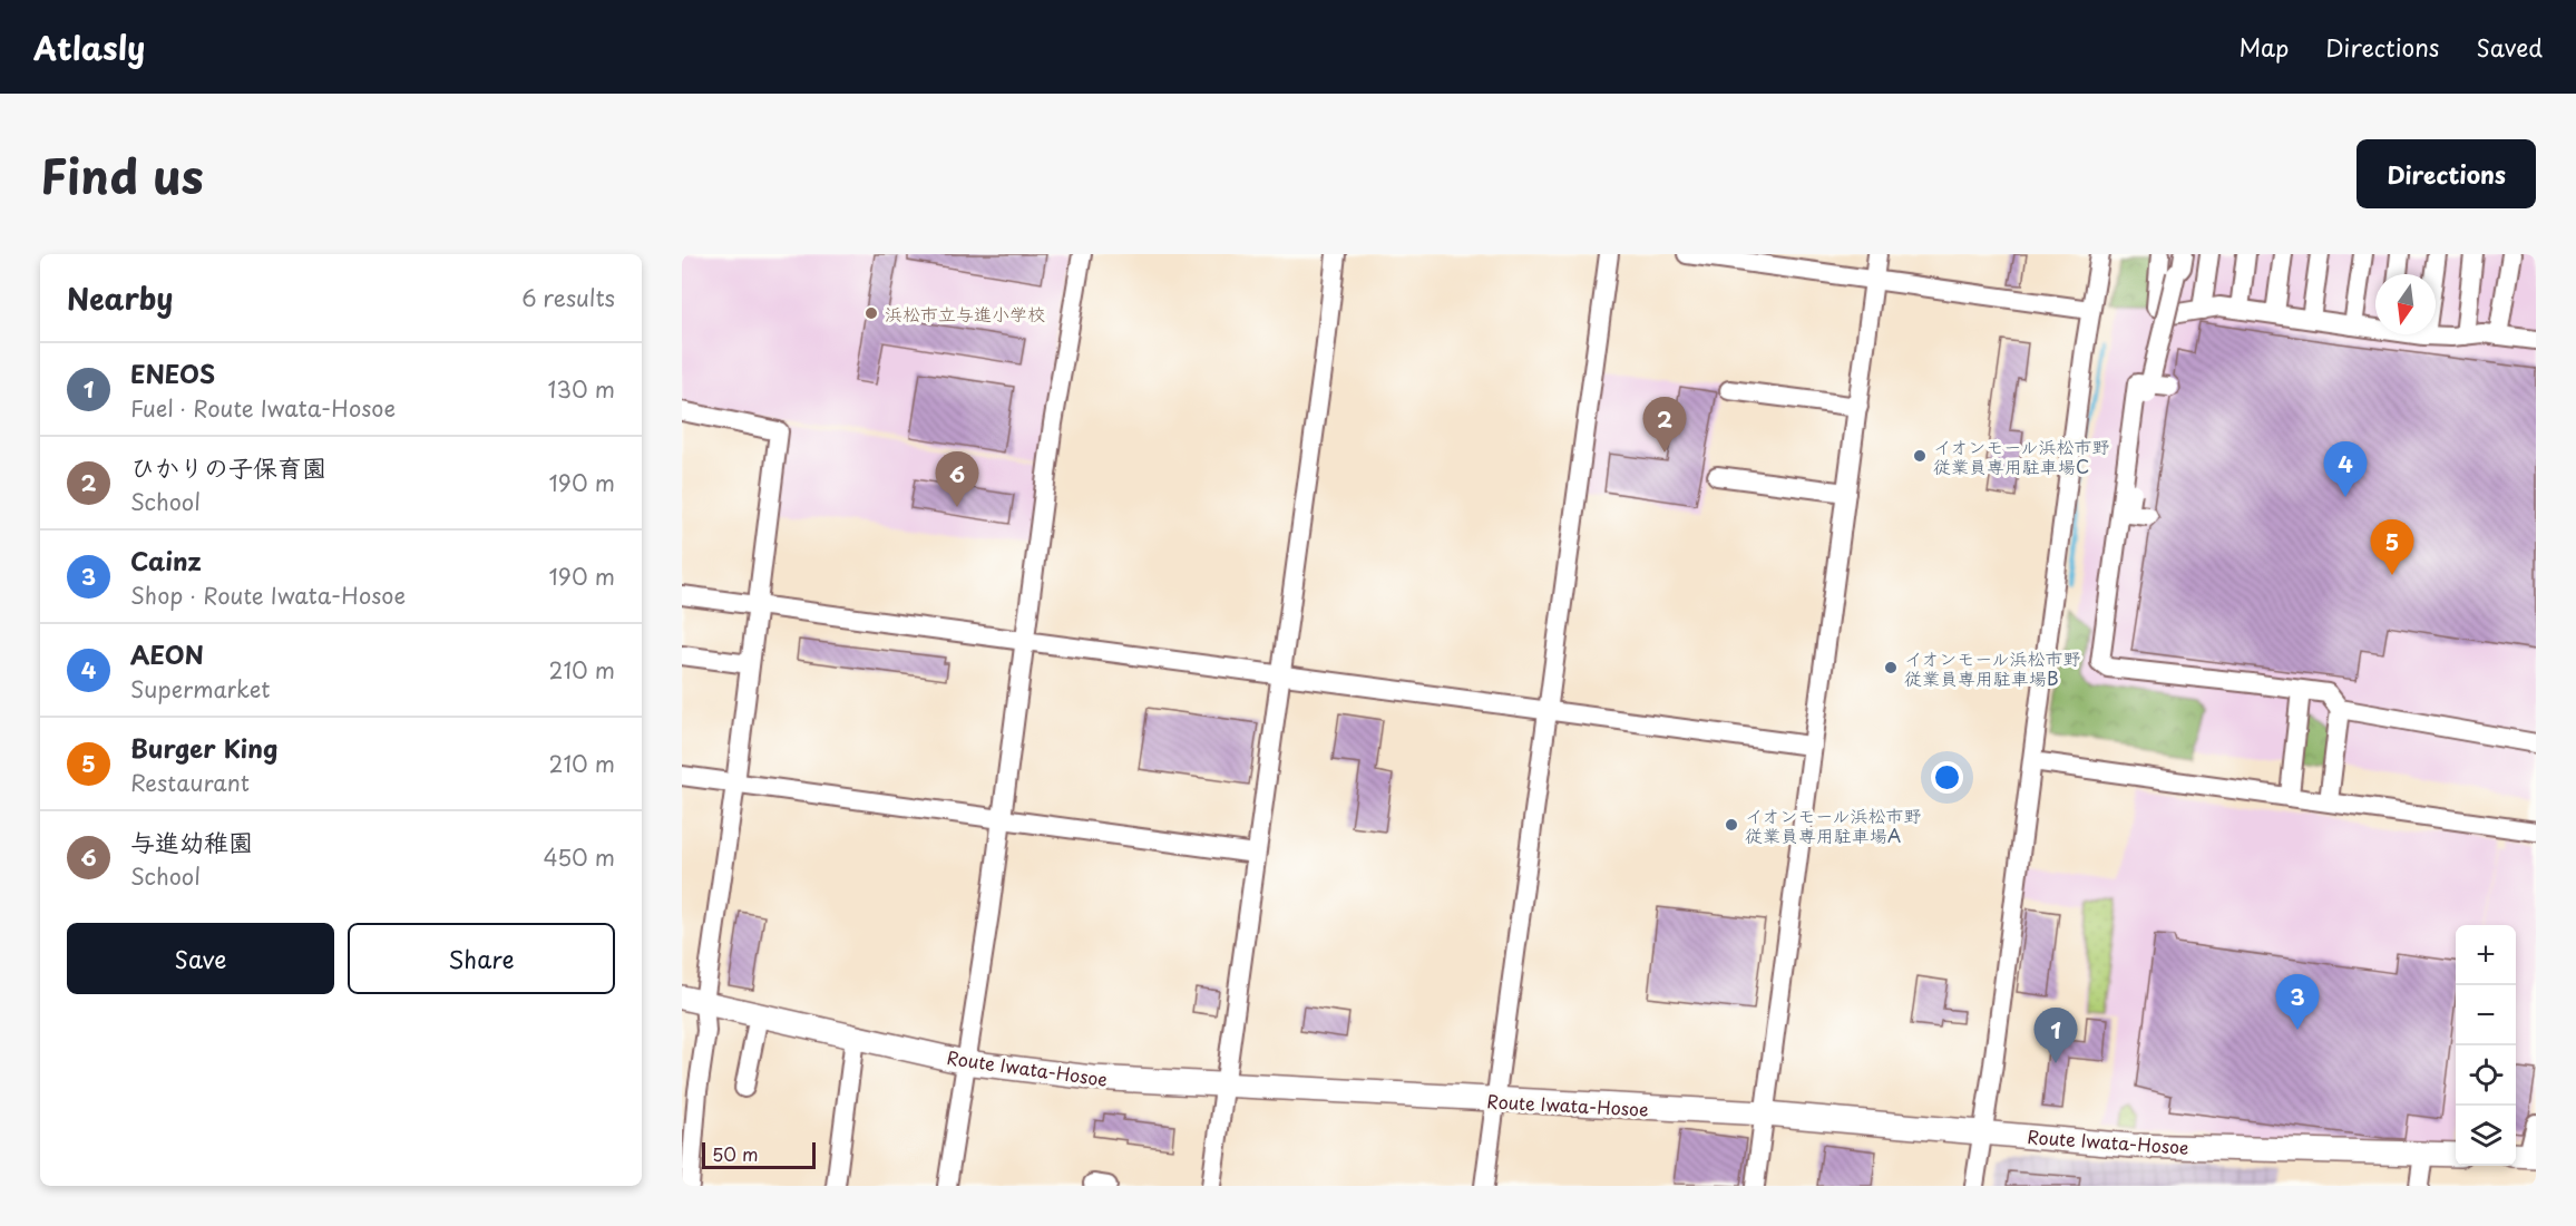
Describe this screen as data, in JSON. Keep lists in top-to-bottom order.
{
  "streets": {
    "main road": ["Route Iwata-Hosoe"]
  },
  "places": [
    "浜松市立与進小学校",
    "イオンモール浜松市野 従業員専用駐車場C",
    "イオンモール浜松市野 従業員専用駐車場B",
    "イオンモール浜松市野 従業員専用駐車場A"
  ],
  "scale_bar": "50 m",
  "north": "bottom",
  "page": {
    "header": "Atlasly",
    "nav": ["Map", "Directions", "Saved"],
    "title": "Find us",
    "buttons": [
      "Directions",
      ["Save", "Share"]
    ],
    "heading": ["Nearby", "6 results"],
    "list": [
      {
        "mark": "1",
        "name": "ENEOS",
        "note": "Fuel · Route Iwata-Hosoe",
        "value": "130 m"
      },
      {
        "mark": "2",
        "name": "ひかりの子保育園",
        "note": "School",
        "value": "190 m"
      },
      {
        "mark": "3",
        "name": "Cainz",
        "note": "Shop · Route Iwata-Hosoe",
        "value": "190 m"
      },
      {
        "mark": "4",
        "name": "AEON",
        "note": "Supermarket",
        "value": "210 m"
      },
      {
        "mark": "5",
        "name": "Burger King",
        "note": "Restaurant",
        "value": "210 m"
      },
      {
        "mark": "6",
        "name": "与進幼稚園",
        "note": "School",
        "value": "450 m"
      }
    ],
    "pins": [
      "2",
      "4",
      "6",
      "5",
      "3",
      "1"
    ],
    "map_buttons": ["+", "−"],
    "scale": "50 m"
  }
}
